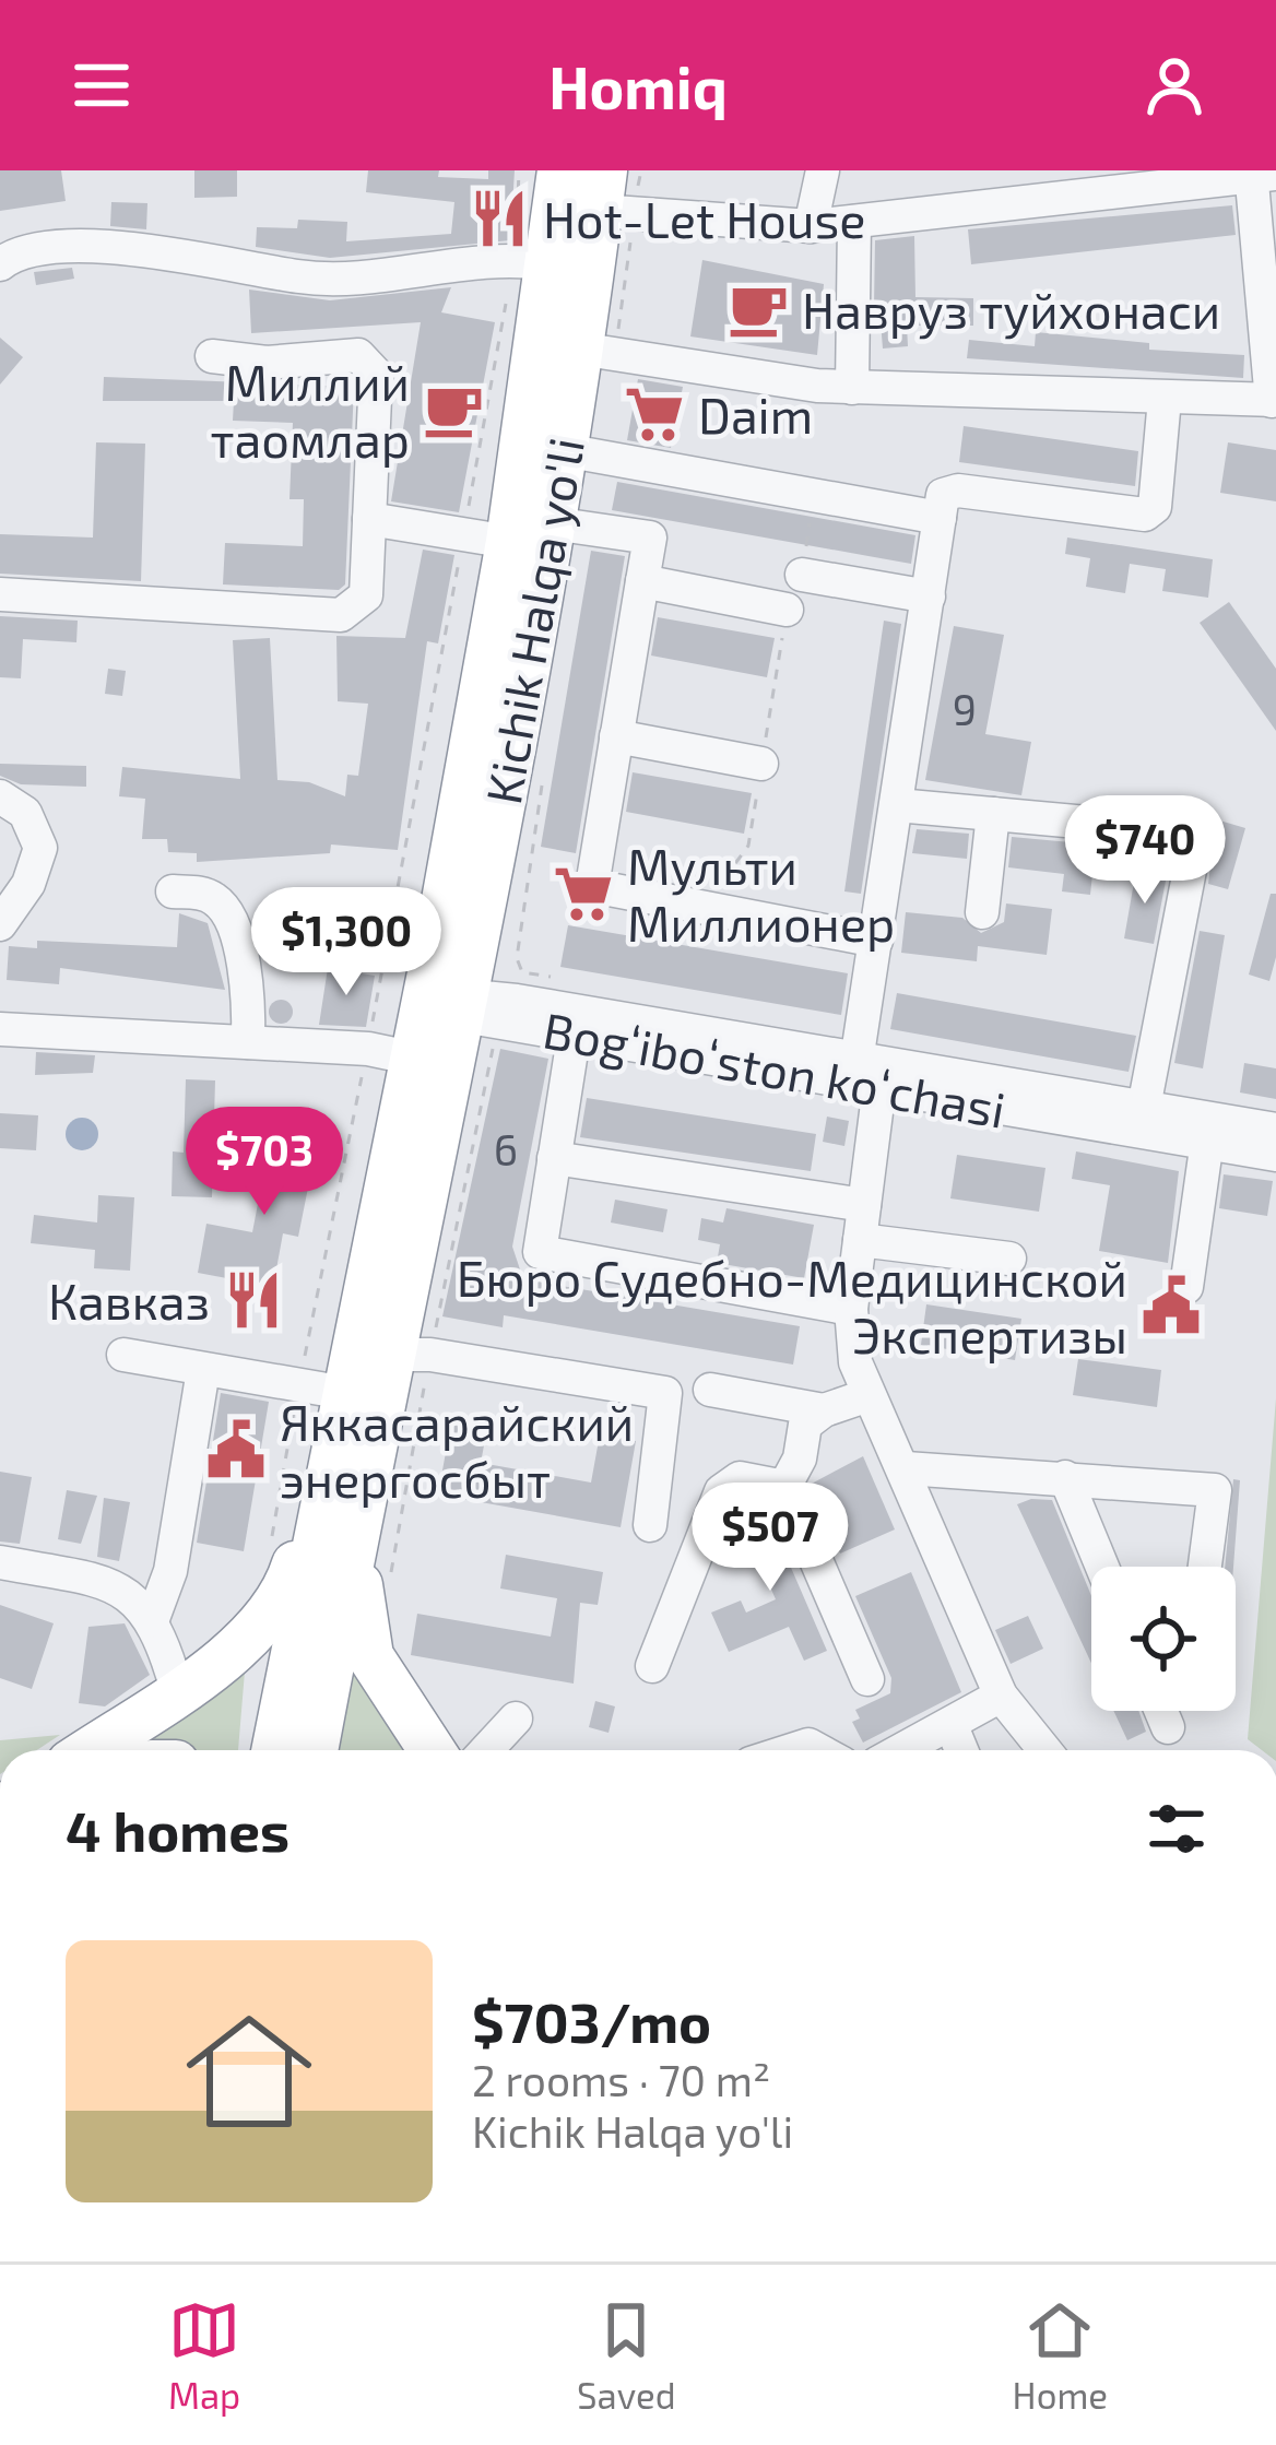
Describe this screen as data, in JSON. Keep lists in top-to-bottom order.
{
  "streets": {
    "highway": ["Kichik Halqa yo'li"],
    "street": ["Bogʻiboʻston koʻchasi"]
  },
  "crossings": [
    ["Kichik Halqa yo'li", "Bogʻiboʻston koʻchasi"]
  ],
  "places": {
    "restaurant": ["Hot-Let House", "Кавказ"],
    "cafe": ["Навруз туйхонаси", "Миллий таомлар"],
    "supermarket": ["Daim", "Мульти Миллионер"],
    "public building": ["Бюро Судебно-Медицинской Экспертизы", "Яккасарайский энергосбыт"]
  },
  "house_numbers": ["9", "6"],
  "page": {
    "header": "Homiq",
    "price": [
      "$740",
      "$1,300",
      "$703",
      "$507"
    ],
    "heading": "4 homes",
    "list": [
      {
        "name": "$703/mo",
        "note": "2 rooms · 70 m² · Kichik Halqa yo'li"
      }
    ],
    "tabs": ["Map", "Saved", "Home"]
  }
}
